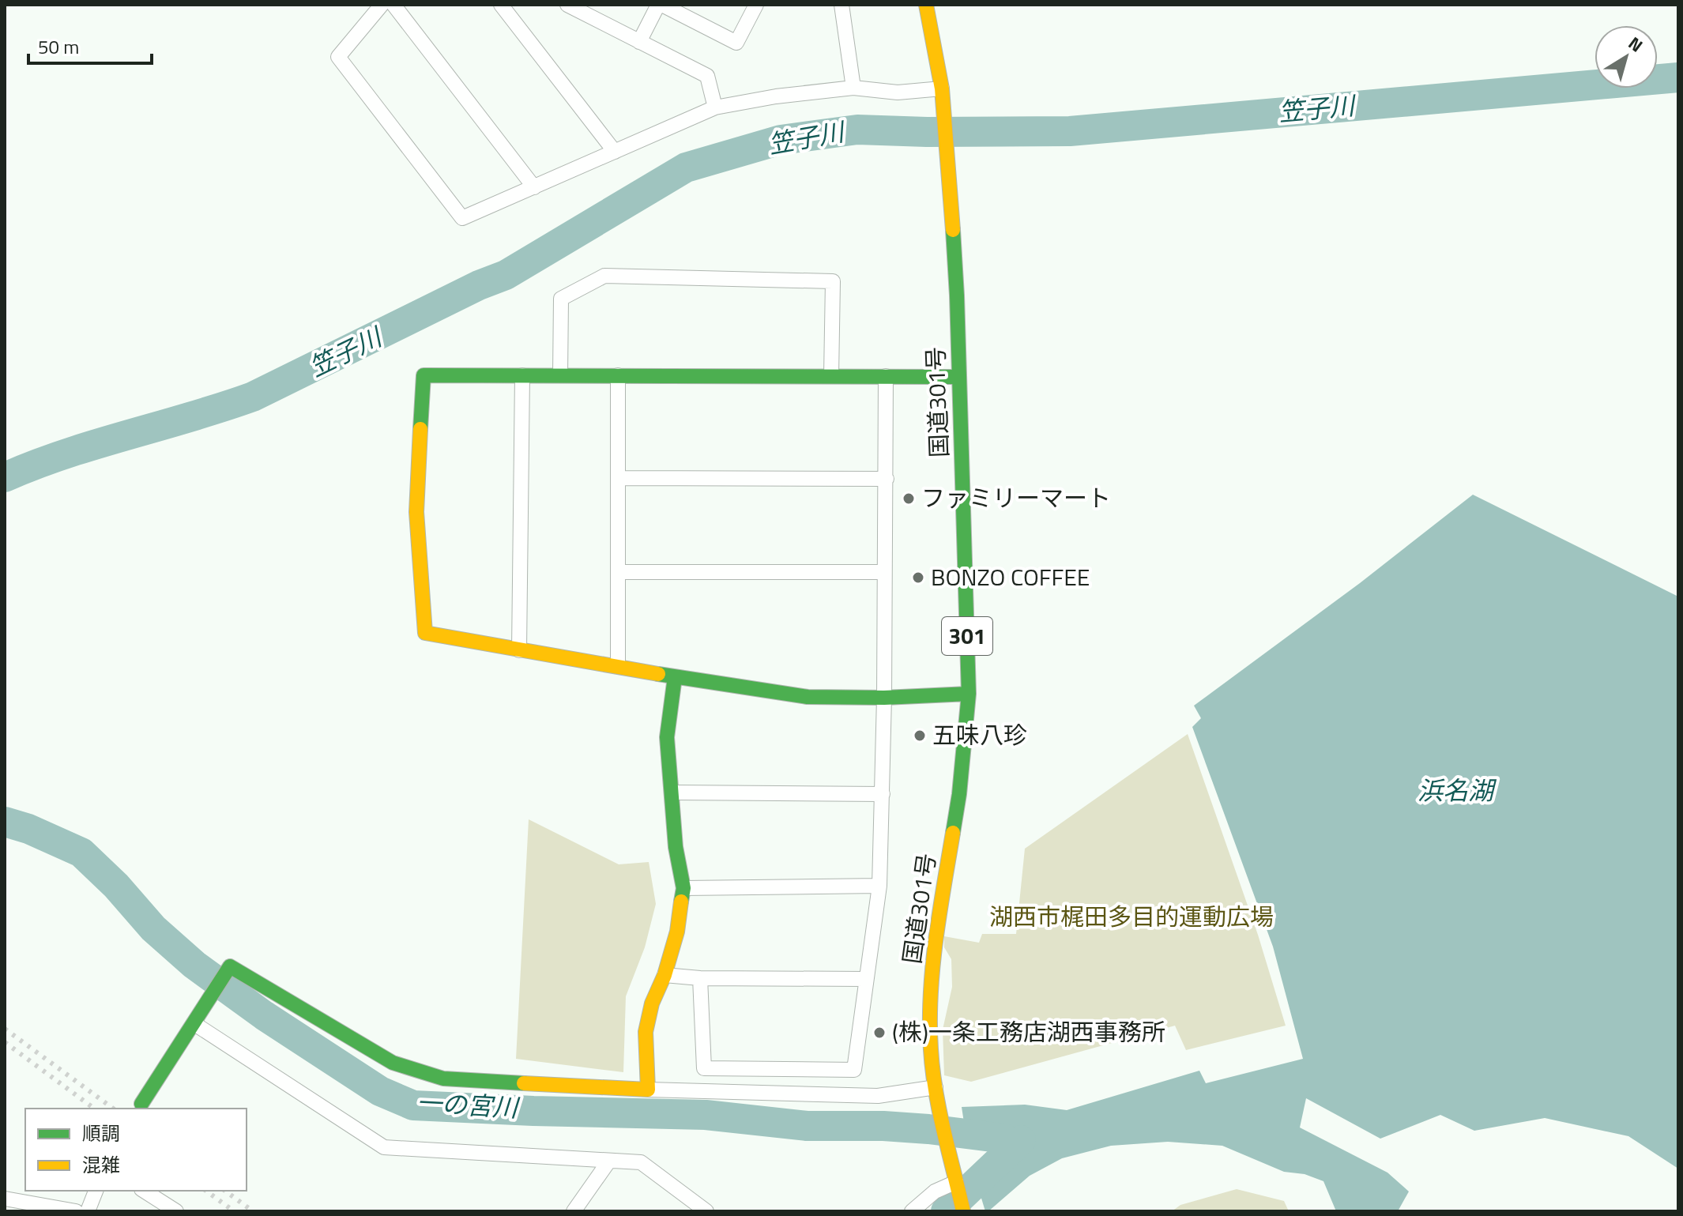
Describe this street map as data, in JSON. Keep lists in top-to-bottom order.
{
  "streets": {
    "main road": ["国道301号", "301"]
  },
  "water": ["笠子川", "浜名湖", "一の宮川"],
  "parks": ["湖西市梶田多目的運動広場"],
  "places": [
    "ファミリーマート",
    "BONZO COFFEE",
    "五味八珍",
    "(株)一条工務店湖西事務所"
  ],
  "legend": ["順調", "混雑"],
  "scale_bar": "50 m",
  "north": "top right"
}
